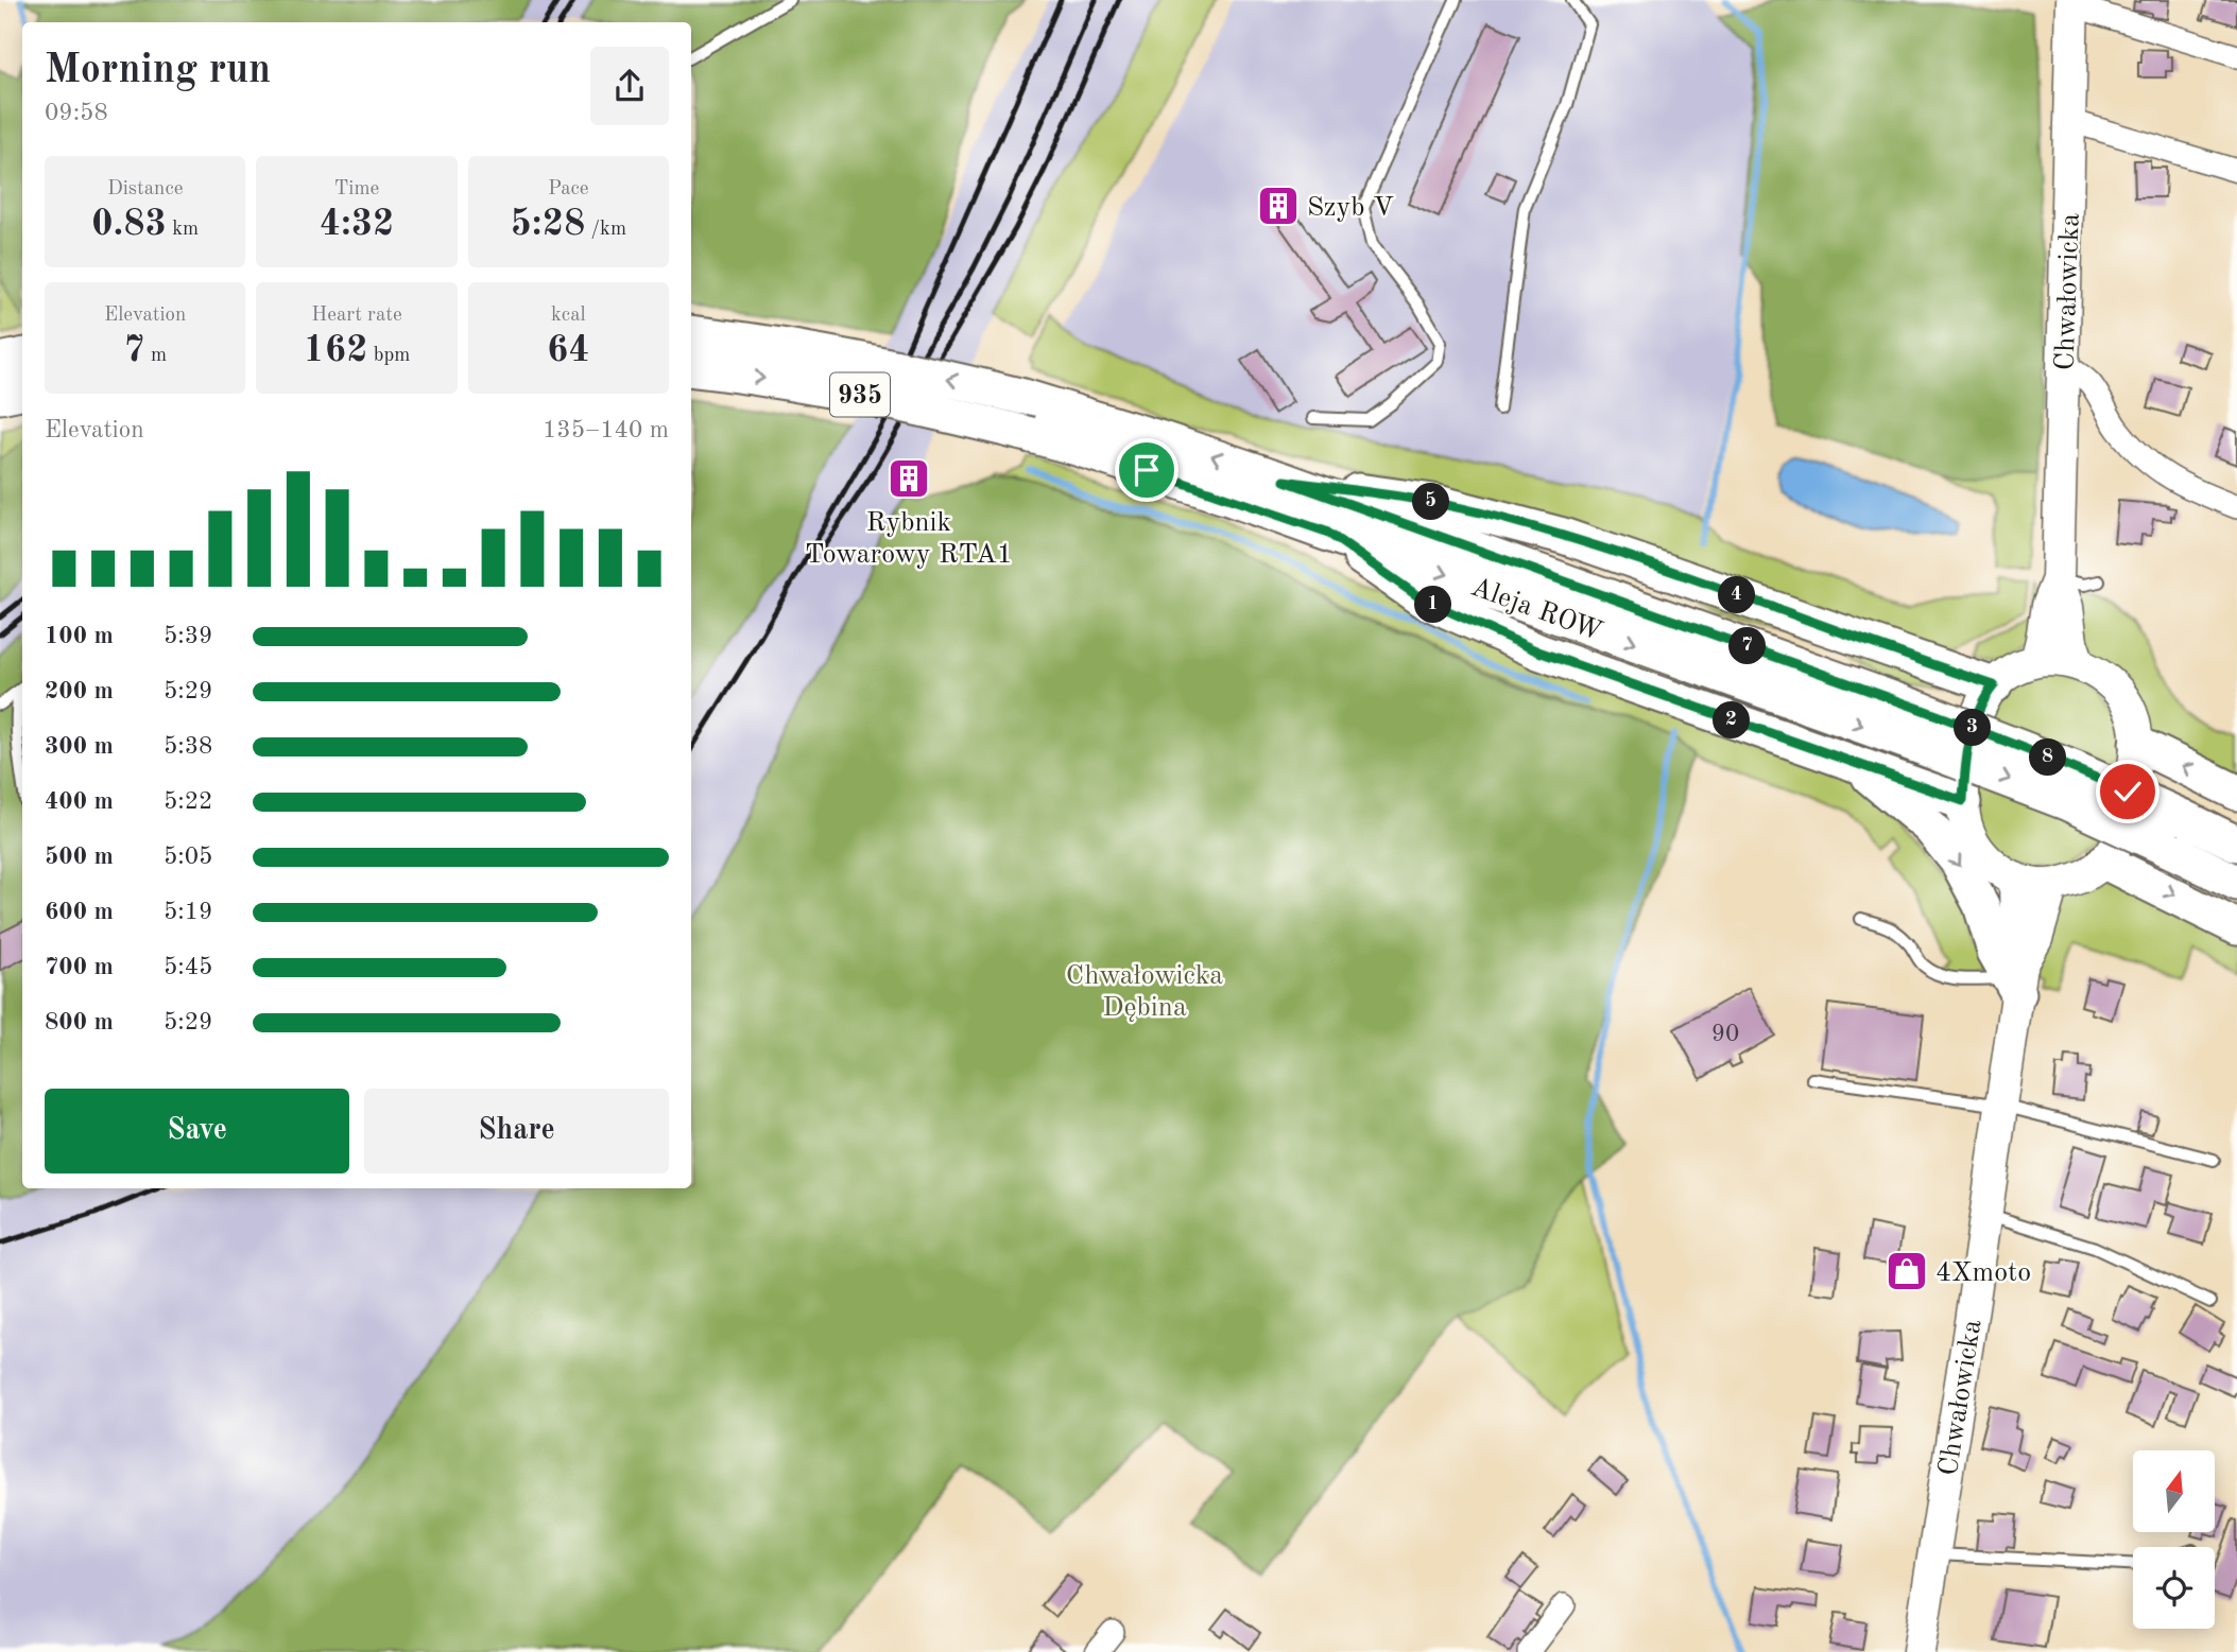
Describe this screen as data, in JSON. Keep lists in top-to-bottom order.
{
  "streets": {
    "main road": ["Chwałowicka", "935", "Aleja ROW"]
  },
  "parks": ["Chwałowicka Dębina"],
  "places": {
    "building": ["Szyb V", "Rybnik Towarowy RTA1"],
    "shop": ["4Xmoto"]
  },
  "house_numbers": ["90"],
  "north": "top",
  "page": {
    "heading": ["Morning run", "09:58"],
    "stats": [
      ["Distance", "0.83 km"],
      ["Time", "4:32"],
      ["Pace", "5:28 /km"],
      ["Elevation", "7 m"],
      ["Heart rate", "162 bpm"],
      ["kcal", "64"]
    ],
    "chart": ["Elevation", "135–140 m"],
    "pins": [
      "5",
      "4",
      "1",
      "7",
      "2",
      "3",
      "8"
    ],
    "list": [
      {
        "name": "100 m",
        "note": "5:39"
      },
      {
        "name": "200 m",
        "note": "5:29"
      },
      {
        "name": "300 m",
        "note": "5:38"
      },
      {
        "name": "400 m",
        "note": "5:22"
      },
      {
        "name": "500 m",
        "note": "5:05"
      },
      {
        "name": "600 m",
        "note": "5:19"
      },
      {
        "name": "700 m",
        "note": "5:45"
      },
      {
        "name": "800 m",
        "note": "5:29"
      }
    ],
    "buttons": ["Save", "Share"]
  }
}
